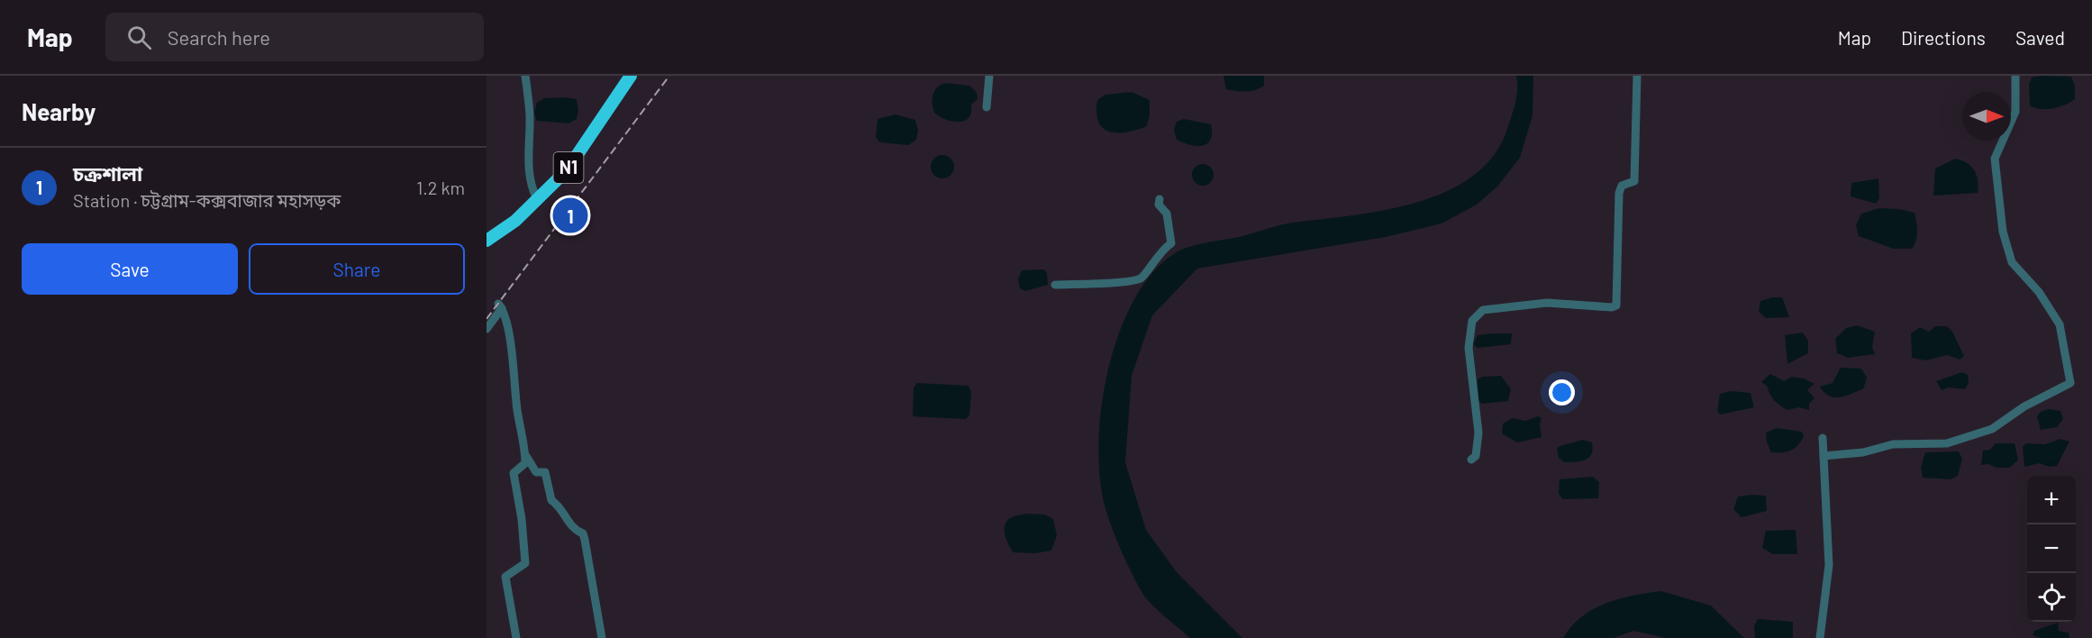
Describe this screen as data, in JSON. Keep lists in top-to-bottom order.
{
  "streets": {
    "highway": ["N1"]
  },
  "north": "right",
  "page": {
    "header": "Map",
    "search": "Search here",
    "nav": ["Map", "Directions", "Saved"],
    "heading": "Nearby",
    "list": [
      {
        "mark": "1",
        "name": "চক্রশালা",
        "note": "Station · চট্টগ্রাম-কক্সবাজার মহাসড়ক",
        "value": "1.2 km"
      }
    ],
    "pins": "1",
    "buttons": ["Save", "Share"],
    "map_buttons": ["+", "−"]
  }
}
